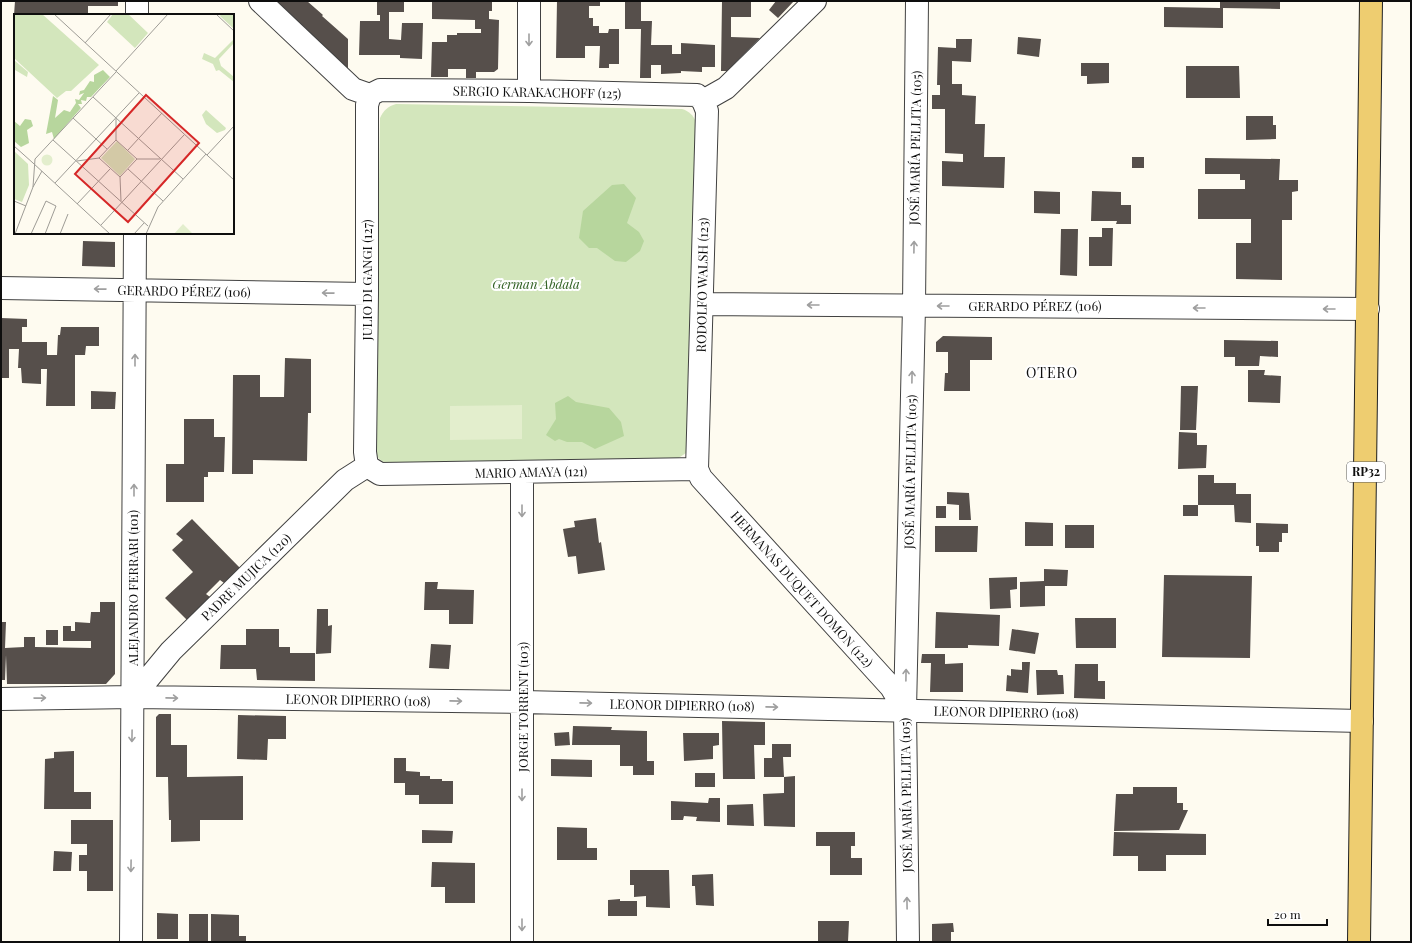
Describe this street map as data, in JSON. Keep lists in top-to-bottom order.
{
  "streets": {
    "main road": ["RP32"],
    "street": [
      "SERGIO KARAKACHOFF (125)",
      "JOSÉ MARÍA PELLITA (105)",
      "JULIO DI GANGI (127)",
      "RODOLFO WALSH (123)",
      "GERARDO PÉREZ (106)",
      "MARIO AMAYA (121)",
      "PADRE MUJICA (120)",
      "ALEJANDRO FERRARI (101)",
      "HERMANAS DUQUET DOMON (122)",
      "LEONOR DIPIERRO (108)",
      "JORGE TORRENT (103)"
    ]
  },
  "crossings": [
    ["SERGIO KARAKACHOFF (125)", "JULIO DI GANGI (127)"],
    ["SERGIO KARAKACHOFF (125)", "RODOLFO WALSH (123)"],
    ["JOSÉ MARÍA PELLITA (105)", "GERARDO PÉREZ (106)"],
    ["JOSÉ MARÍA PELLITA (105)", "HERMANAS DUQUET DOMON (122)"],
    ["JOSÉ MARÍA PELLITA (105)", "LEONOR DIPIERRO (108)"],
    ["JULIO DI GANGI (127)", "GERARDO PÉREZ (106)"],
    ["JULIO DI GANGI (127)", "MARIO AMAYA (121)"],
    ["JULIO DI GANGI (127)", "PADRE MUJICA (120)"],
    ["RODOLFO WALSH (123)", "GERARDO PÉREZ (106)"],
    ["RODOLFO WALSH (123)", "MARIO AMAYA (121)"],
    ["RODOLFO WALSH (123)", "HERMANAS DUQUET DOMON (122)"],
    ["GERARDO PÉREZ (106)", "RP32"],
    ["GERARDO PÉREZ (106)", "ALEJANDRO FERRARI (101)"],
    ["MARIO AMAYA (121)", "PADRE MUJICA (120)"],
    ["MARIO AMAYA (121)", "HERMANAS DUQUET DOMON (122)"],
    ["MARIO AMAYA (121)", "JORGE TORRENT (103)"],
    ["RP32", "LEONOR DIPIERRO (108)"],
    ["PADRE MUJICA (120)", "ALEJANDRO FERRARI (101)"],
    ["PADRE MUJICA (120)", "LEONOR DIPIERRO (108)"],
    ["ALEJANDRO FERRARI (101)", "LEONOR DIPIERRO (108)"],
    ["HERMANAS DUQUET DOMON (122)", "LEONOR DIPIERRO (108)"],
    ["LEONOR DIPIERRO (108)", "JORGE TORRENT (103)"]
  ],
  "one_way": [
    "JOSÉ MARÍA PELLITA (105)",
    "GERARDO PÉREZ (106)",
    "LEONOR DIPIERRO (108)",
    "JORGE TORRENT (103)"
  ],
  "districts": ["OTERO"],
  "parks": ["German Abdala"],
  "scale_bar": "20 m"
}
